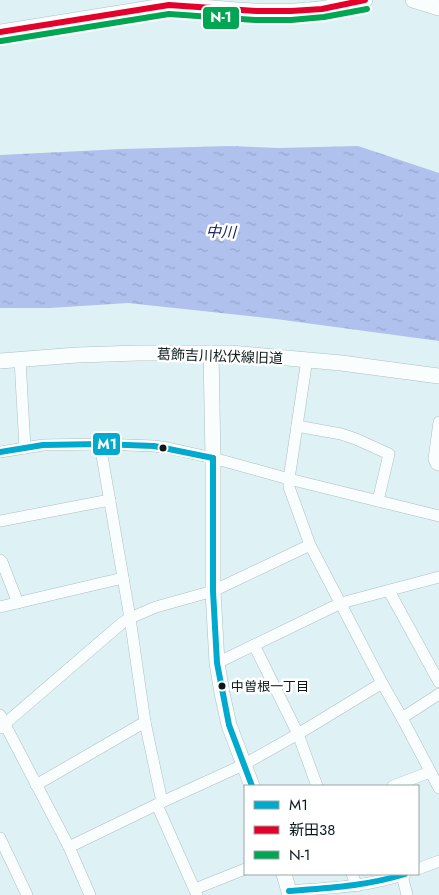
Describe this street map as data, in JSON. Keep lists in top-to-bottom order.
{
  "streets": {
    "street": ["葛飾吉川松伏線旧道"]
  },
  "water": ["中川"],
  "places": ["中曽根一丁目"],
  "lines": ["transit line 新田38", "transit line N-1", "transit line M1"],
  "legend": ["M1", "新田38", "N-1"]
}
